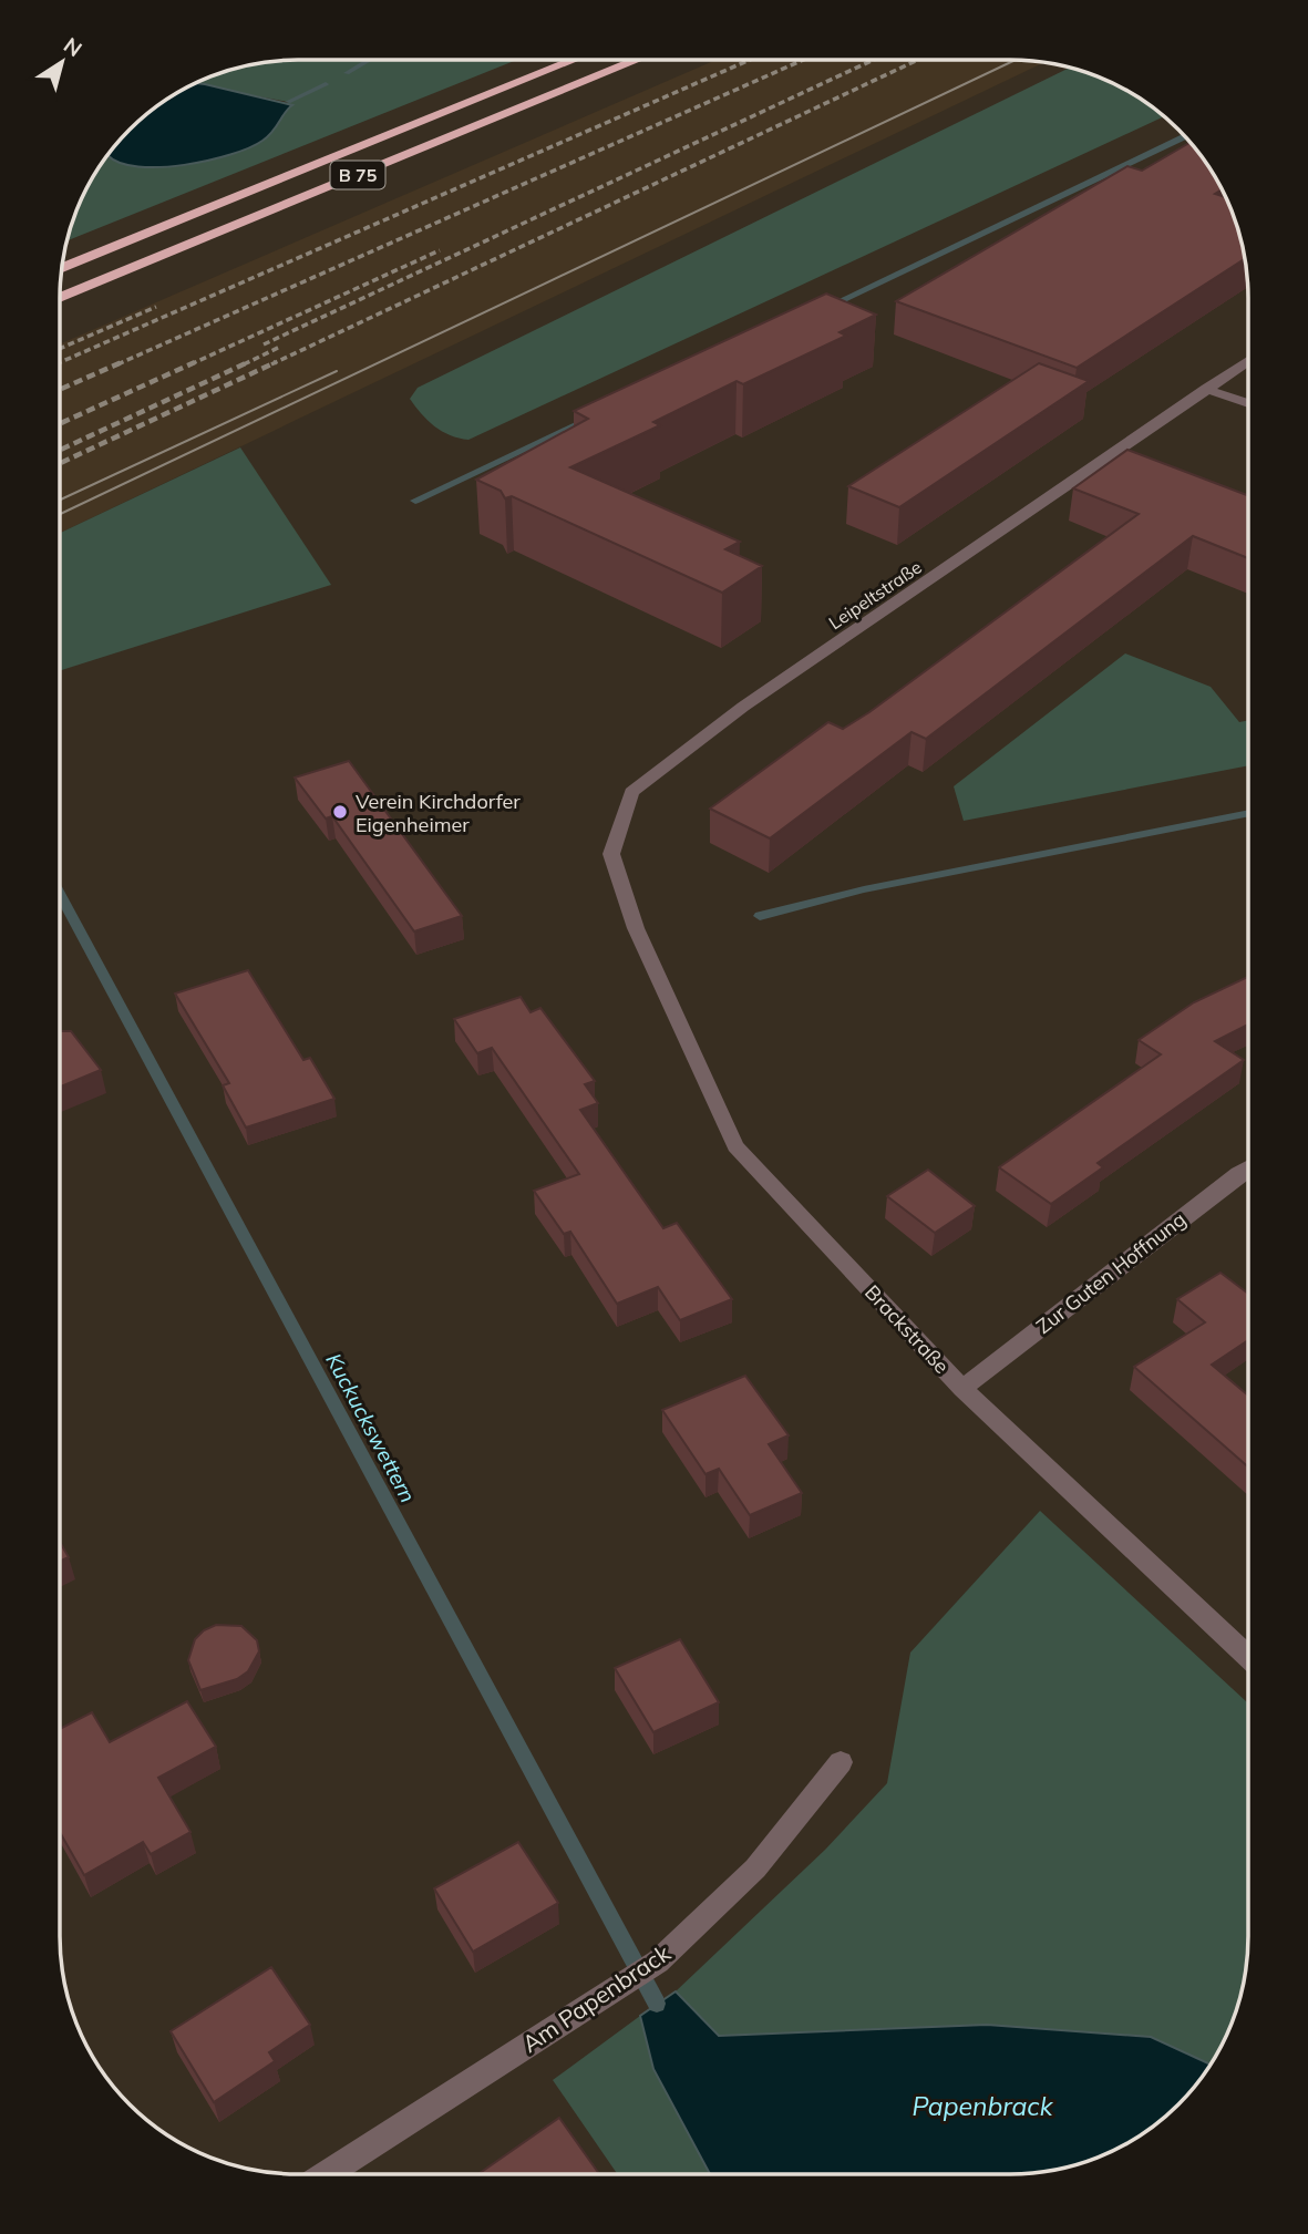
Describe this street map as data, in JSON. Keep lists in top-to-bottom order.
{
  "streets": {
    "highway": ["B 75"],
    "street": [
      "Leipeltstraße",
      "Zur Guten Hoffnung",
      "Brackstraße",
      "Am Papenbrack"
    ]
  },
  "crossings": [
    ["Leipeltstraße", "Brackstraße"],
    ["Zur Guten Hoffnung", "Brackstraße"]
  ],
  "water": ["Kuckuckswettern", "Papenbrack"],
  "places": ["Verein Kirchdorfer Eigenheimer"],
  "north": "top right"
}
